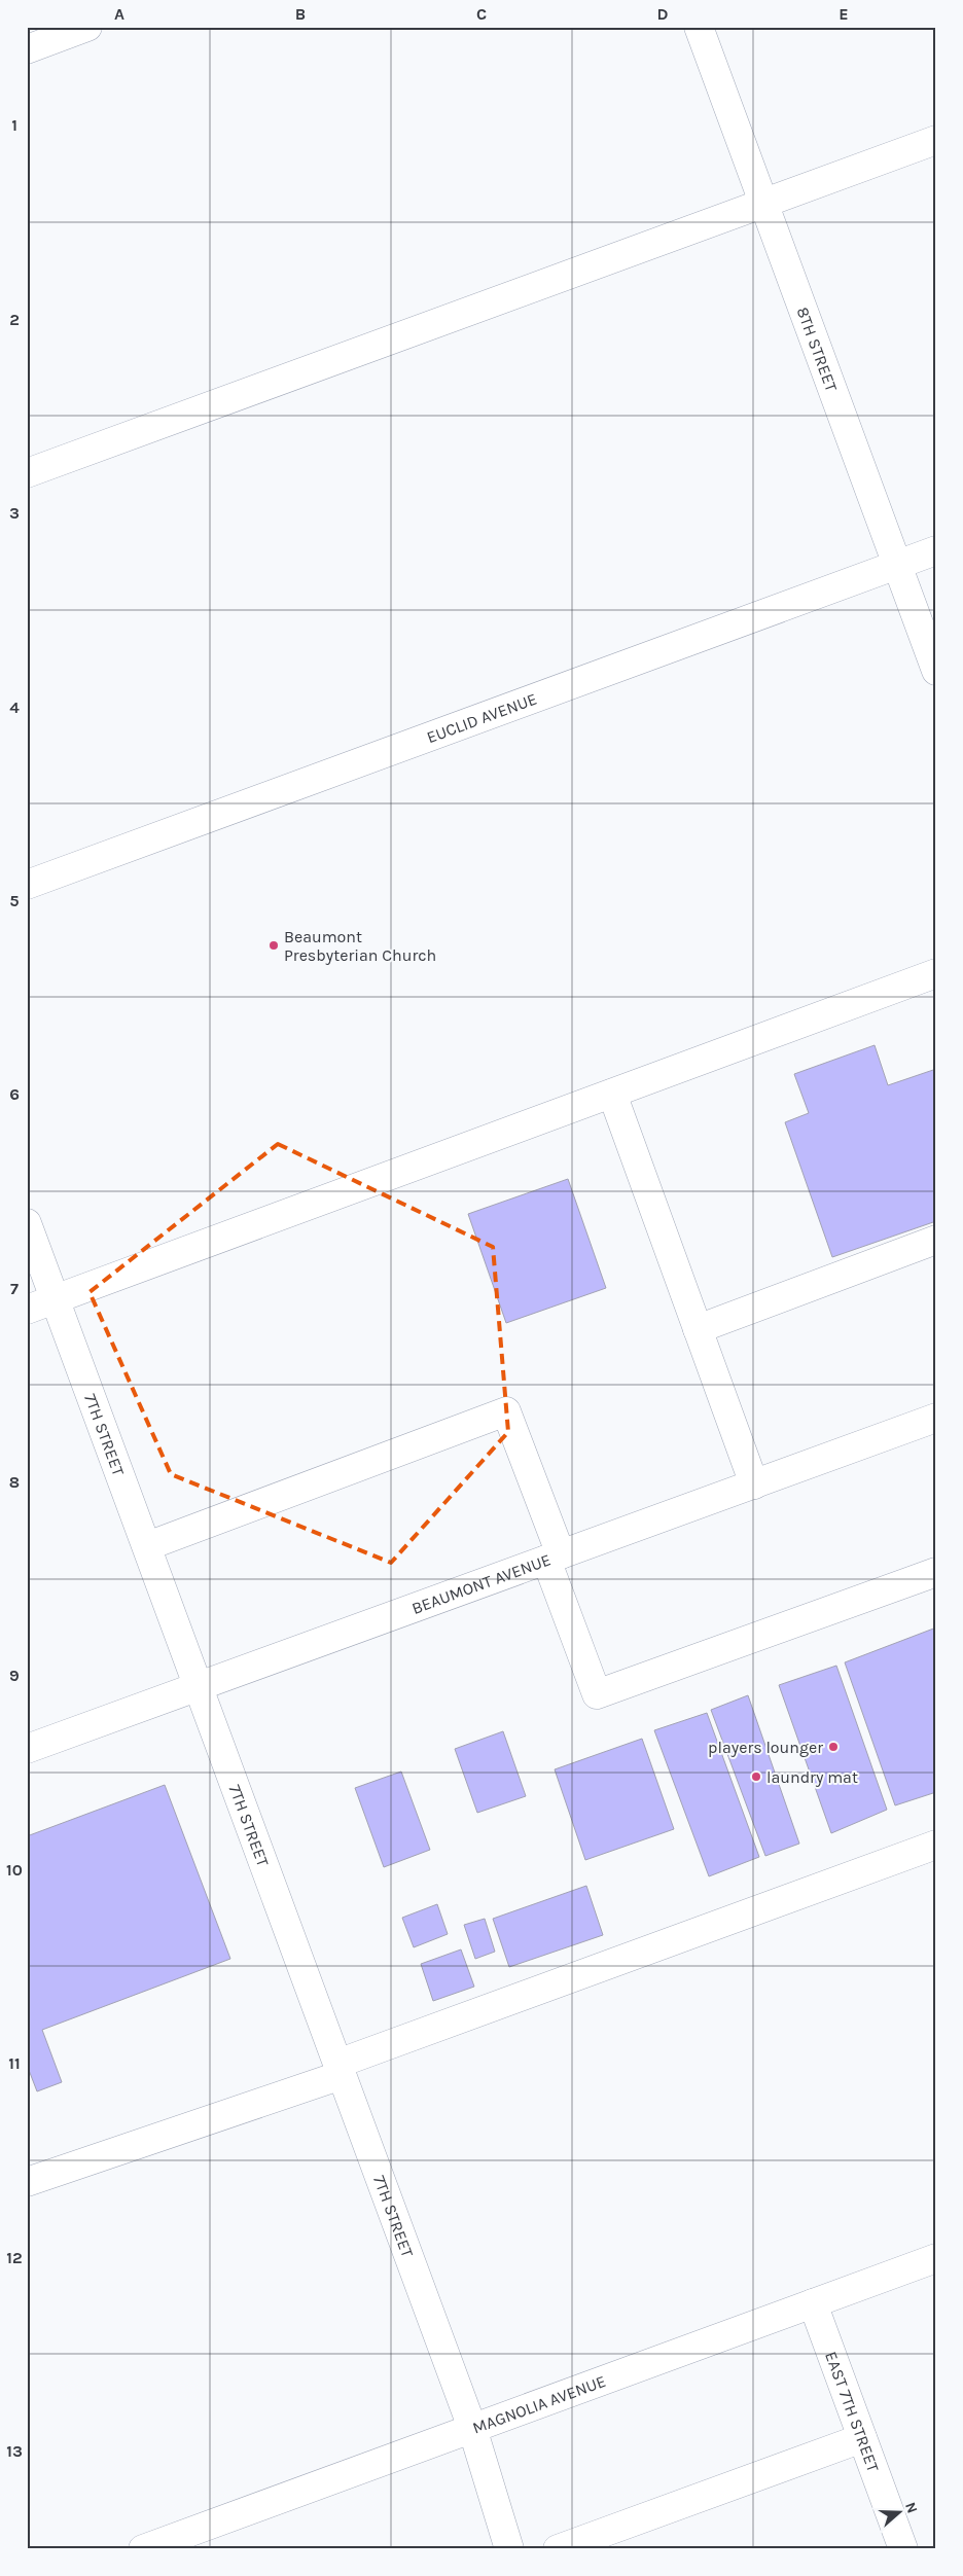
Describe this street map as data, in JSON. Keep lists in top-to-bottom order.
{
  "streets": {
    "street": [
      "8TH STREET",
      "EUCLID AVENUE",
      "7TH STREET",
      "BEAUMONT AVENUE",
      "MAGNOLIA AVENUE",
      "EAST 7TH STREET"
    ]
  },
  "crossings": [
    ["8TH STREET", "EUCLID AVENUE"],
    ["7TH STREET", "BEAUMONT AVENUE"],
    ["7TH STREET", "MAGNOLIA AVENUE"],
    ["MAGNOLIA AVENUE", "EAST 7TH STREET"]
  ],
  "places": ["Beaumont Presbyterian Church", "players lounger", "laundry mat"],
  "north": "right",
  "grid": {
    "columns": [
      "A",
      "B",
      "C",
      "D",
      "E"
    ],
    "rows": [
      "1",
      "2",
      "3",
      "4",
      "5",
      "6",
      "7",
      "8",
      "9",
      "10",
      "11",
      "12",
      "13"
    ]
  }
}
